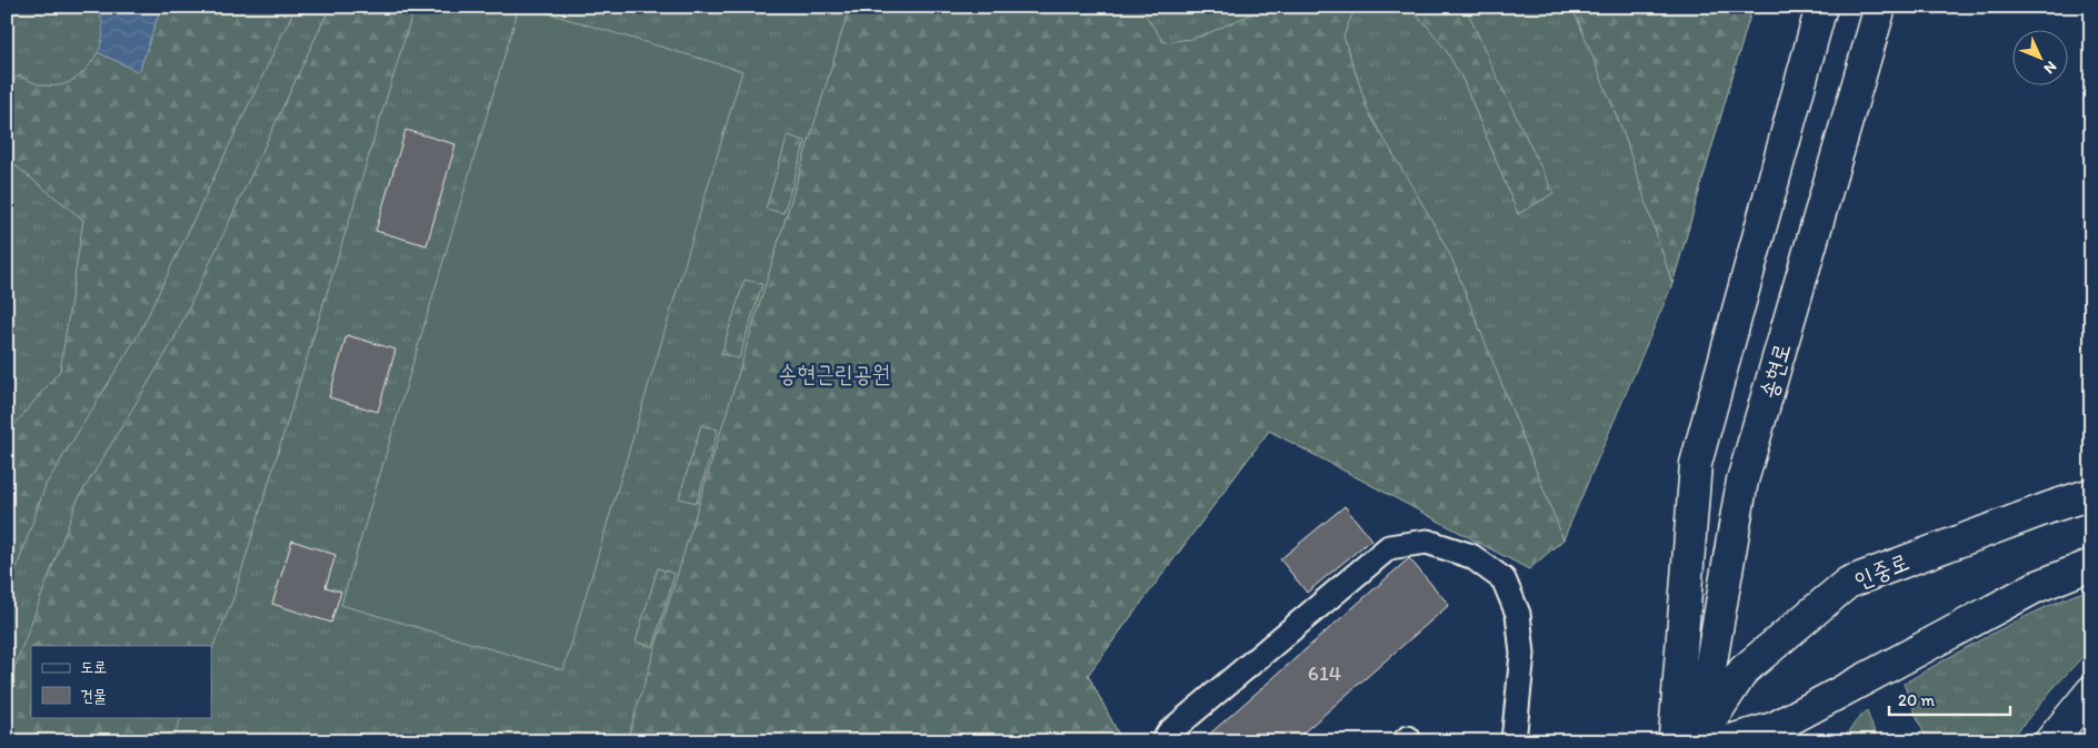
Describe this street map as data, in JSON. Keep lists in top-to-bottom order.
{
  "streets": {
    "street": ["송현로", "인중로"]
  },
  "crossings": [
    ["송현로", "인중로"]
  ],
  "parks": ["송현근린공원"],
  "house_numbers": ["614"],
  "legend": ["도로", "건물"],
  "scale_bar": "20 m",
  "north": "bottom right"
}
